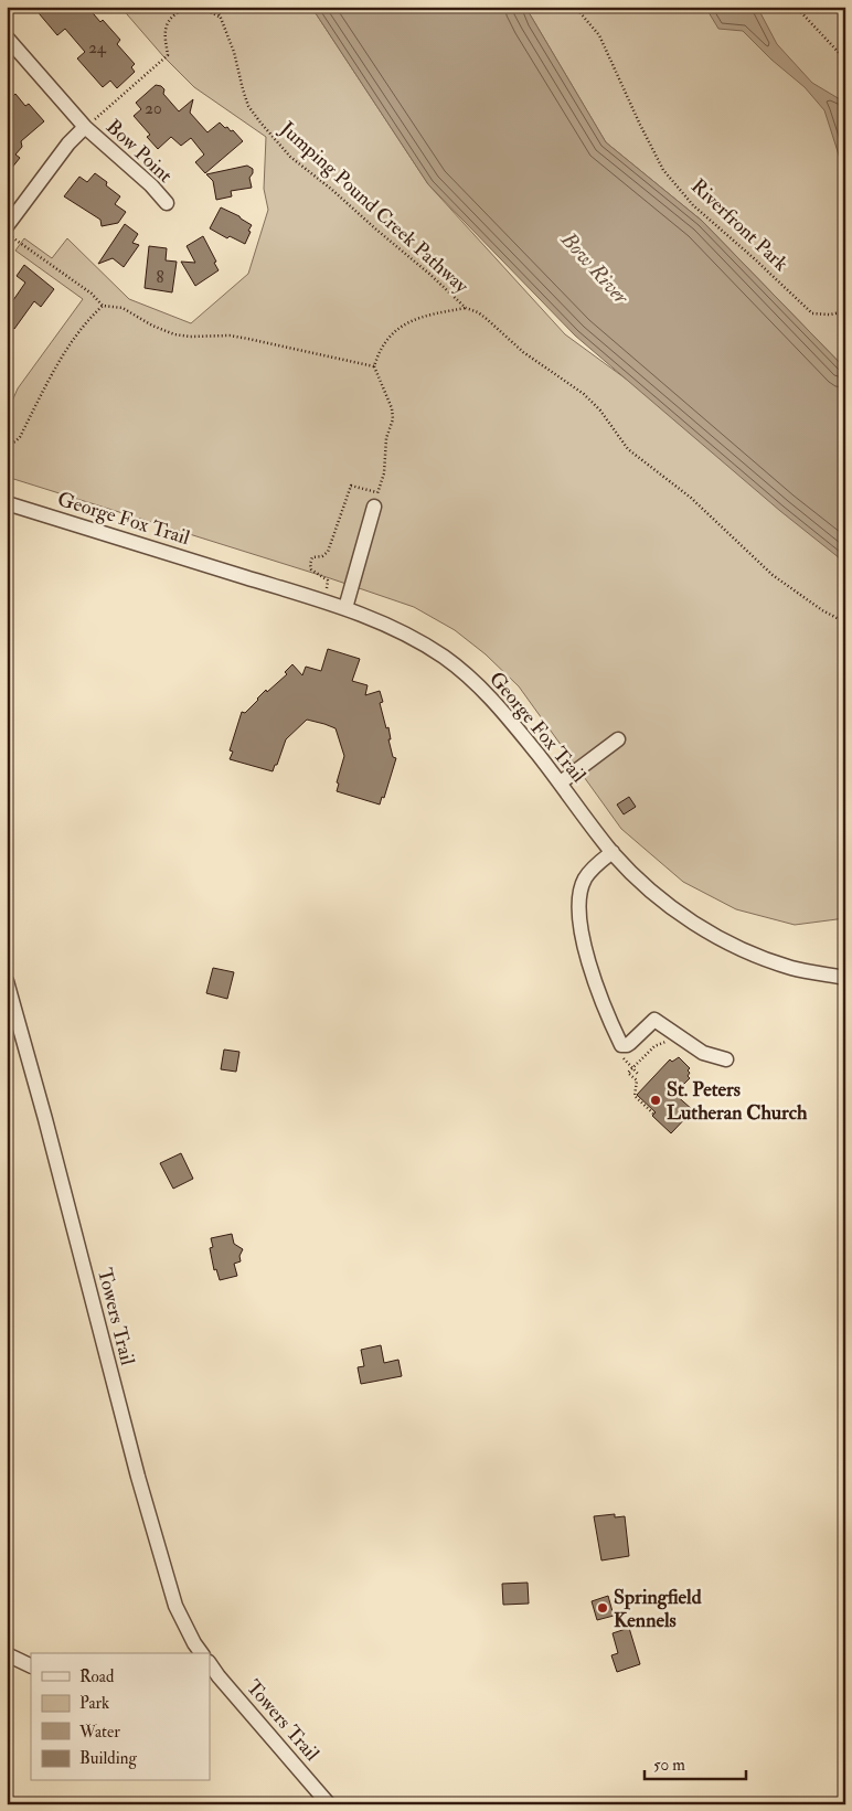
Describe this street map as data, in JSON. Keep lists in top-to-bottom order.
{
  "streets": {
    "street": ["Bow Point", "George Fox Trail", "Towers Trail"],
    "path": ["Jumping Pound Creek Pathway", "Riverfront Park"]
  },
  "water": ["Bow River"],
  "places": ["St. Peters Lutheran Church", "Springfield Kennels"],
  "house_numbers": ["24", "20", "8"],
  "legend": [
    "Road",
    "Park",
    "Water",
    "Building"
  ],
  "scale_bar": "50 m"
}
